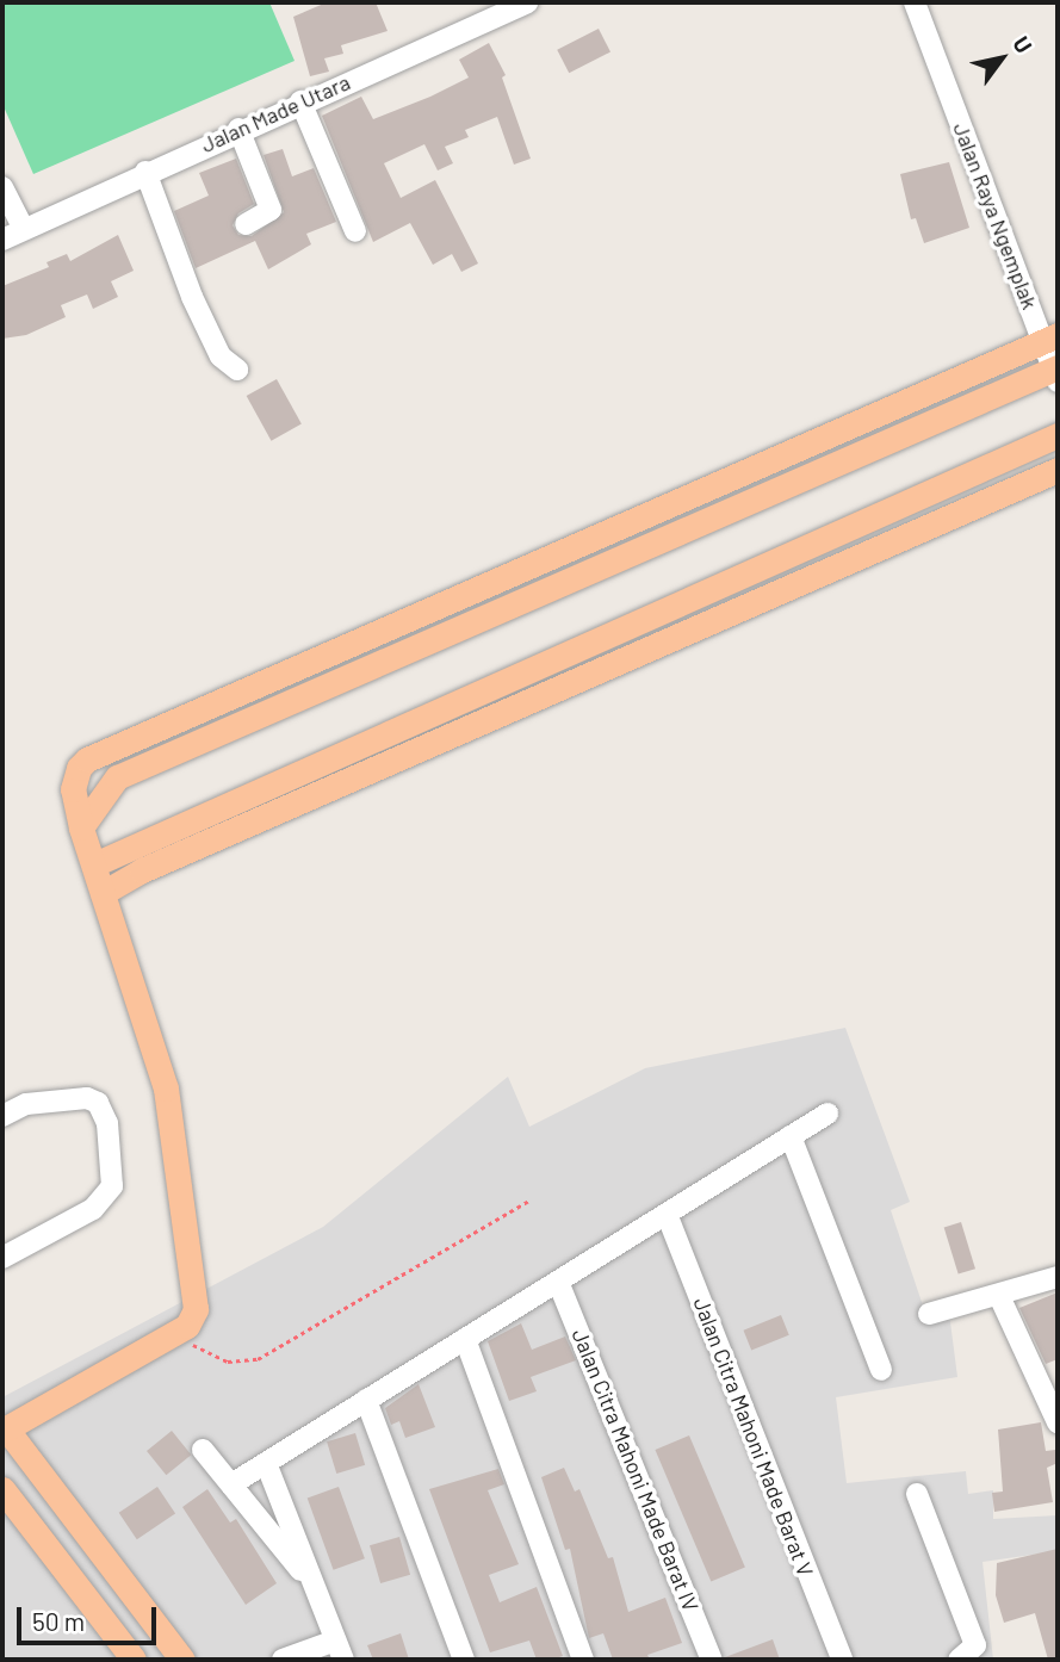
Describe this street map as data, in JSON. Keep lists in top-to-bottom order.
{
  "streets": {
    "street": [
      "Jalan Made Utara",
      "Jalan Raya Ngemplak",
      "Jalan Citra Mahoni Made Barat V",
      "Jalan Citra Mahoni Made Barat IV"
    ]
  },
  "scale_bar": "50 m",
  "north": "top right"
}
